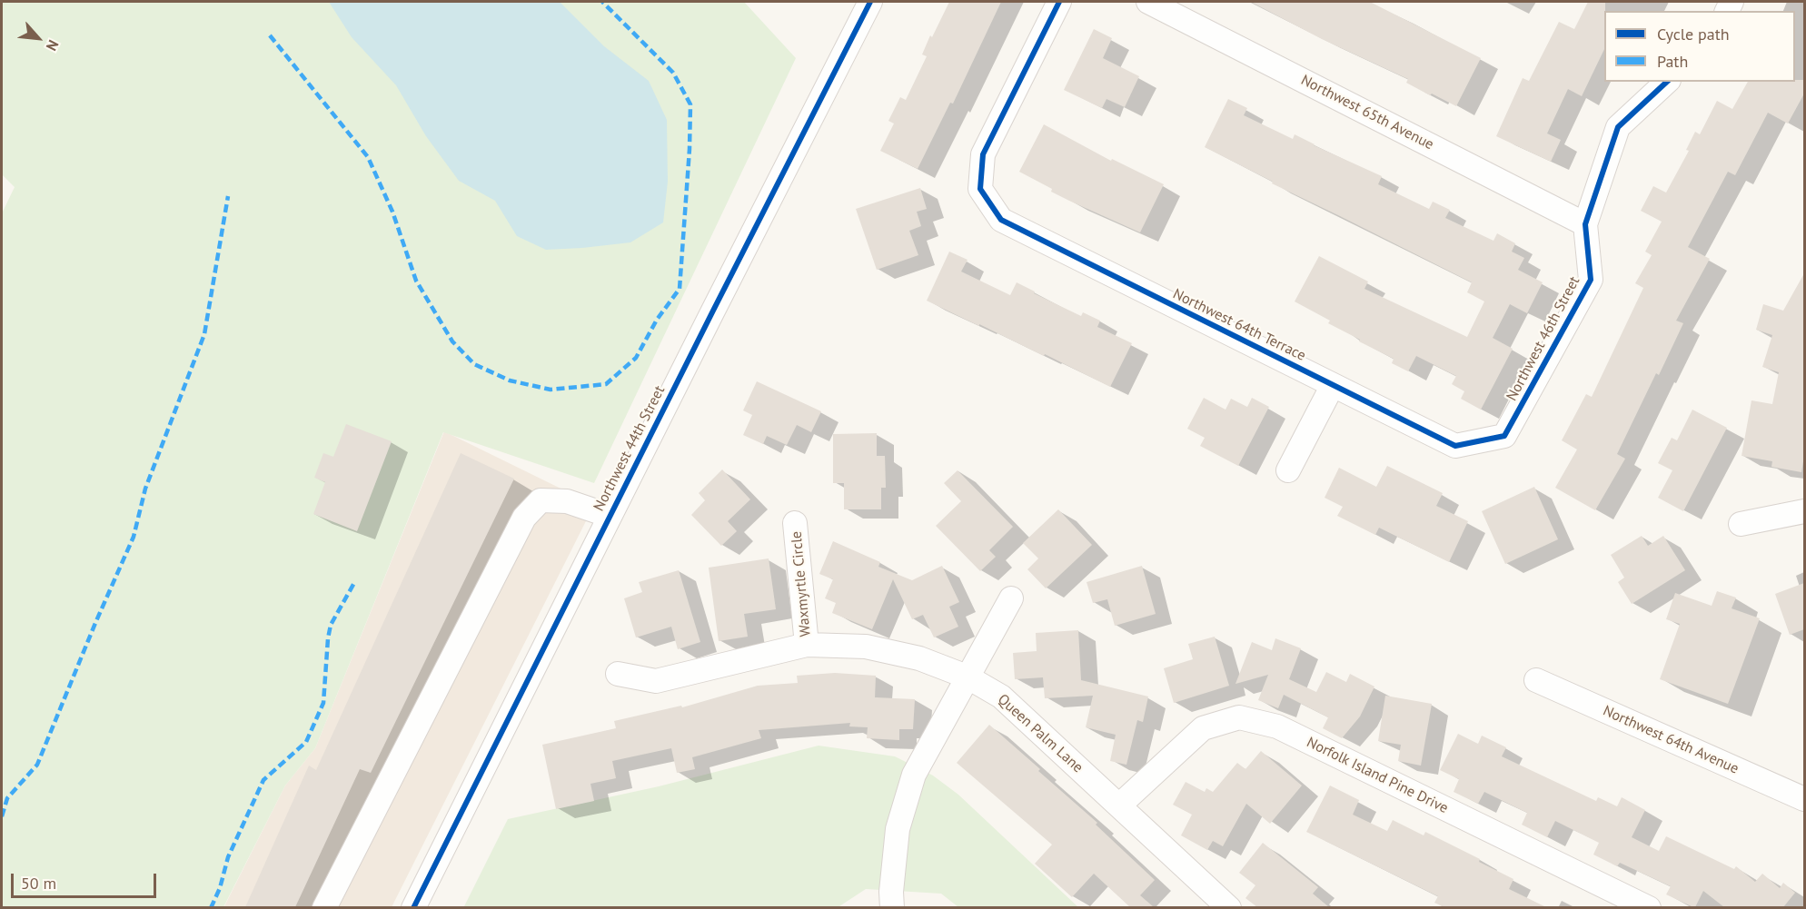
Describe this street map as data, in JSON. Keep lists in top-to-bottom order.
{
  "streets": {
    "street": [
      "Northwest 65th Avenue",
      "Northwest 64th Terrace",
      "Northwest 46th Street",
      "Northwest 44th Street",
      "Waxmyrtle Circle",
      "Queen Palm Lane",
      "Northwest 64th Avenue",
      "Norfolk Island Pine Drive"
    ]
  },
  "crossings": [
    ["Northwest 65th Avenue", "Northwest 46th Street"],
    ["Northwest 64th Terrace", "Northwest 46th Street"],
    ["Waxmyrtle Circle", "Queen Palm Lane"],
    ["Queen Palm Lane", "Norfolk Island Pine Drive"]
  ],
  "legend": ["Cycle path", "Path"],
  "scale_bar": "50 m",
  "north": "bottom right"
}
